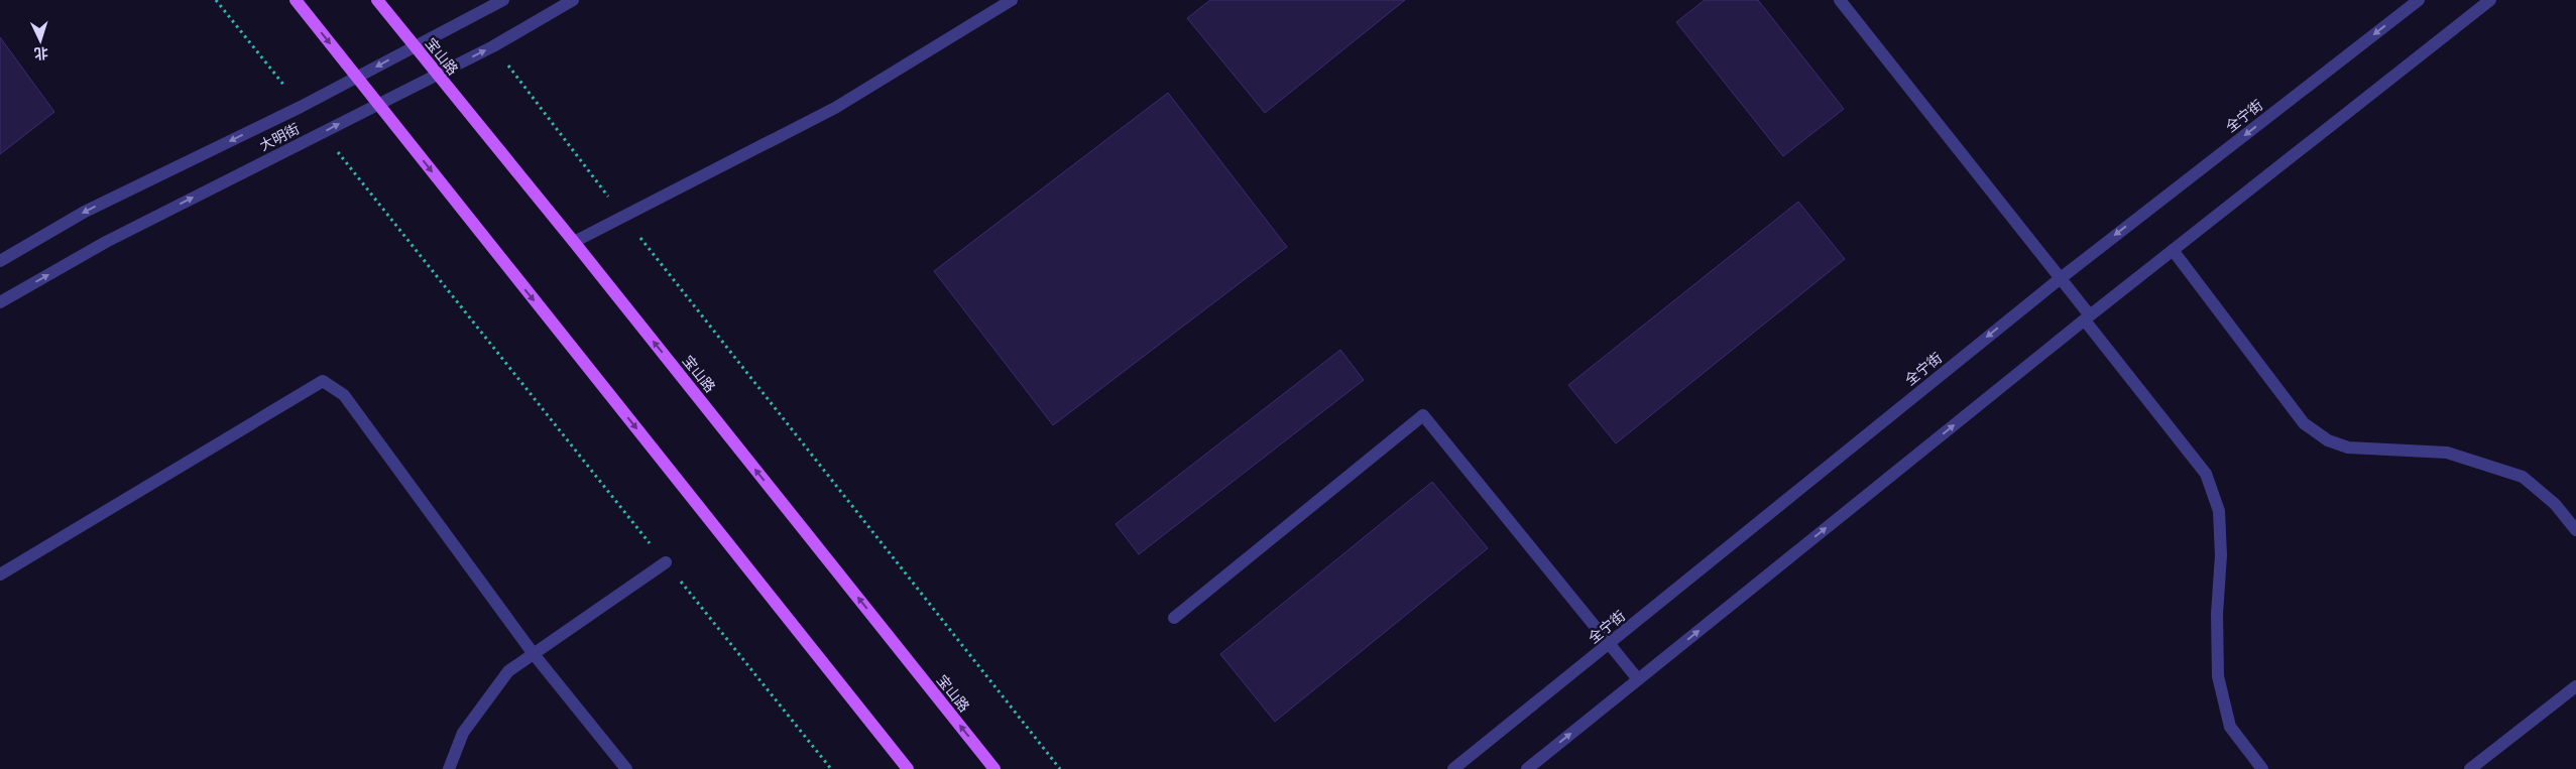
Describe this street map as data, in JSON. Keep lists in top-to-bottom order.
{
  "streets": {
    "main road": ["宝山路"],
    "street": ["全宁街", "大明街"]
  },
  "crossings": [
    ["宝山路", "大明街"]
  ],
  "north": "bottom"
}
